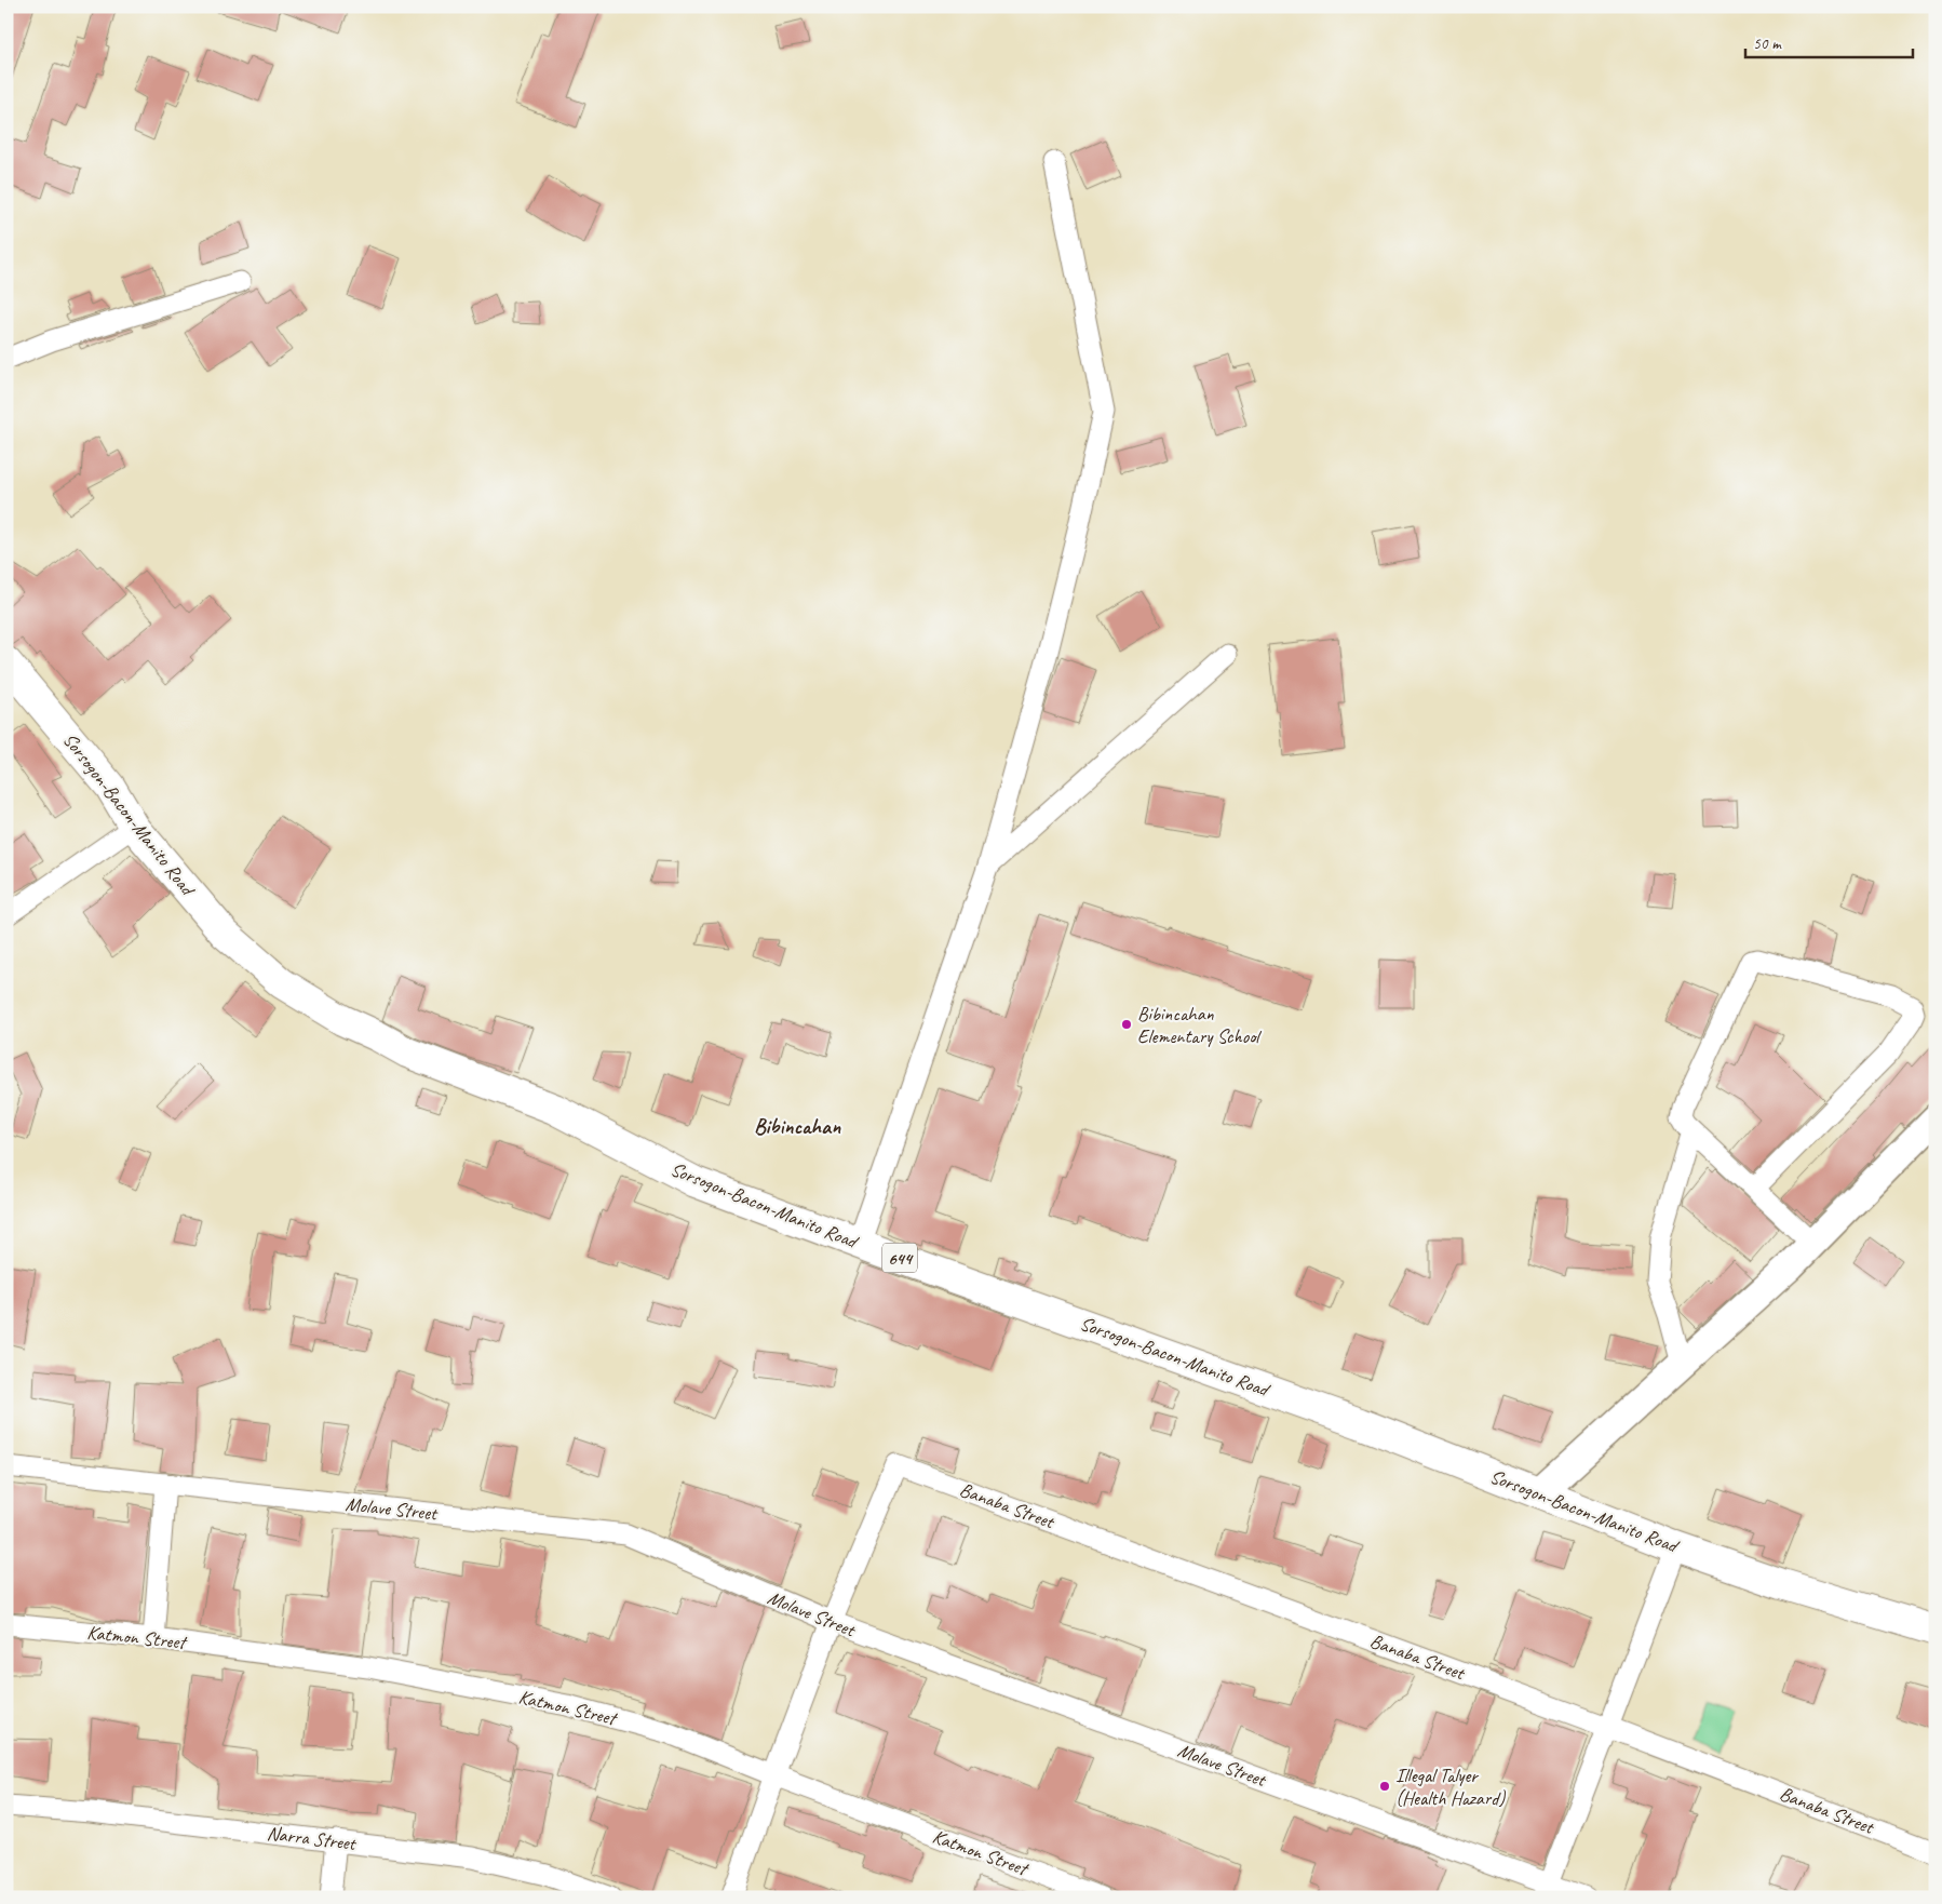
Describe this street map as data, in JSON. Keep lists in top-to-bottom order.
{
  "streets": {
    "main road": ["Sorsogon-Bacon-Manito Road", "644"],
    "street": [
      "Banaba Street",
      "Molave Street",
      "Katmon Street",
      "Narra Street"
    ]
  },
  "crossings": [
    ["Banaba Street", "Molave Street"]
  ],
  "districts": ["Bibincahan"],
  "places": ["Bibincahan Elementary School", "Illegal Talyer (Health Hazard)"],
  "scale_bar": "50 m"
}
